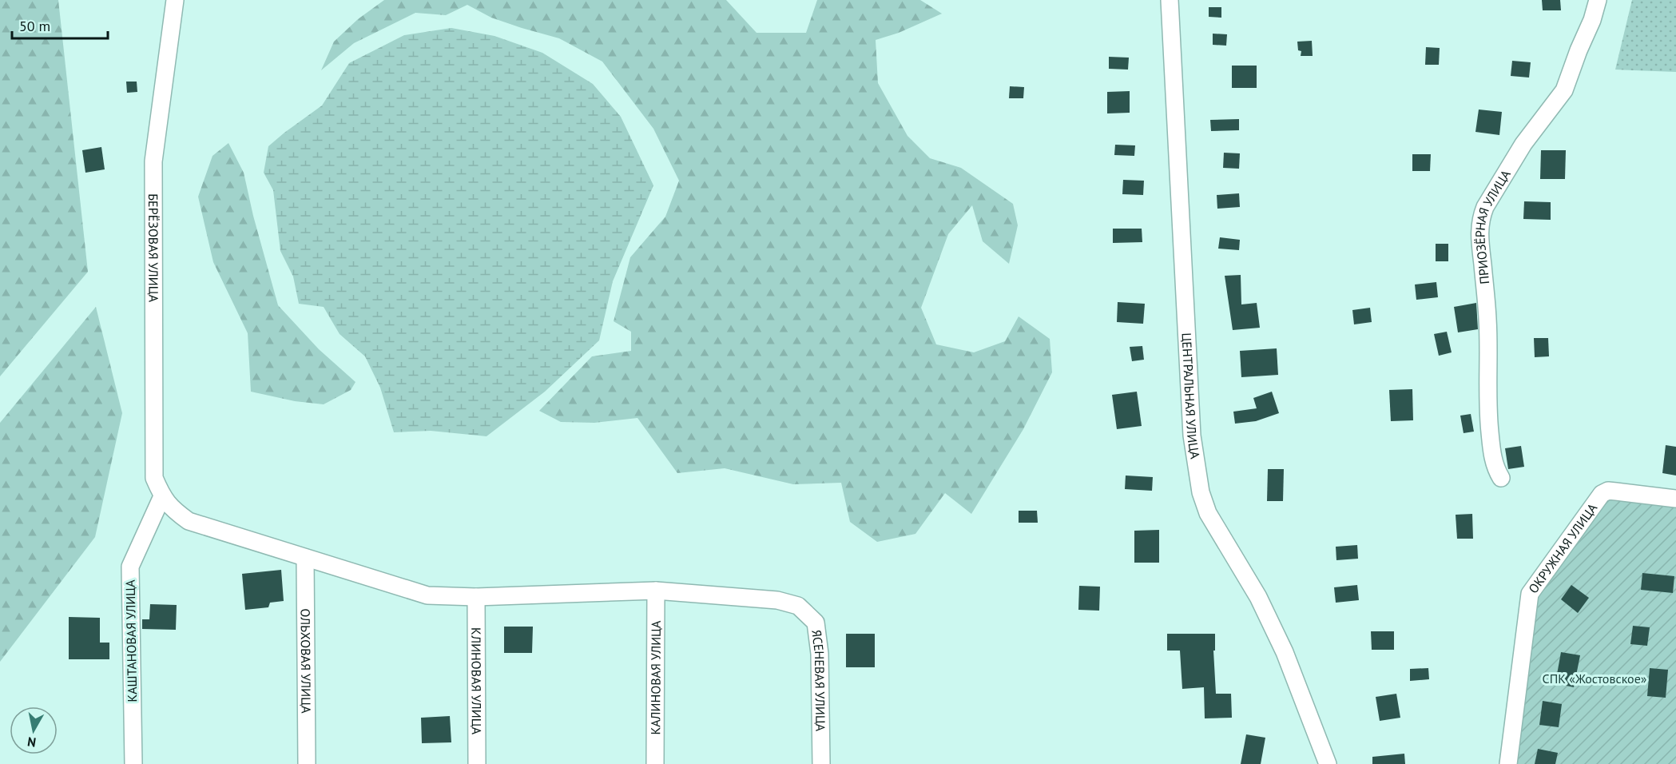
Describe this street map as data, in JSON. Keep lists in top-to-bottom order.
{
  "streets": {
    "street": [
      "ПРИОЗЁРНАЯ УЛИЦА",
      "БЕРЁЗОВАЯ УЛИЦА",
      "ЦЕНТРАЛЬНАЯ УЛИЦА",
      "ОКРУЖНАЯ УЛИЦА",
      "КАШТАНОВАЯ УЛИЦА",
      "ОЛЬХОВАЯ УЛИЦА",
      "КАЛИНОВАЯ УЛИЦА",
      "КЛИНОВАЯ УЛИЦА",
      "ЯСЕНЕВАЯ УЛИЦА"
    ]
  },
  "crossings": [
    ["БЕРЁЗОВАЯ УЛИЦА", "КАШТАНОВАЯ УЛИЦА"],
    ["КАЛИНОВАЯ УЛИЦА", "ЯСЕНЕВАЯ УЛИЦА"]
  ],
  "parks": ["СПК «Жостовское»"],
  "scale_bar": "50 m",
  "north": "bottom"
}
